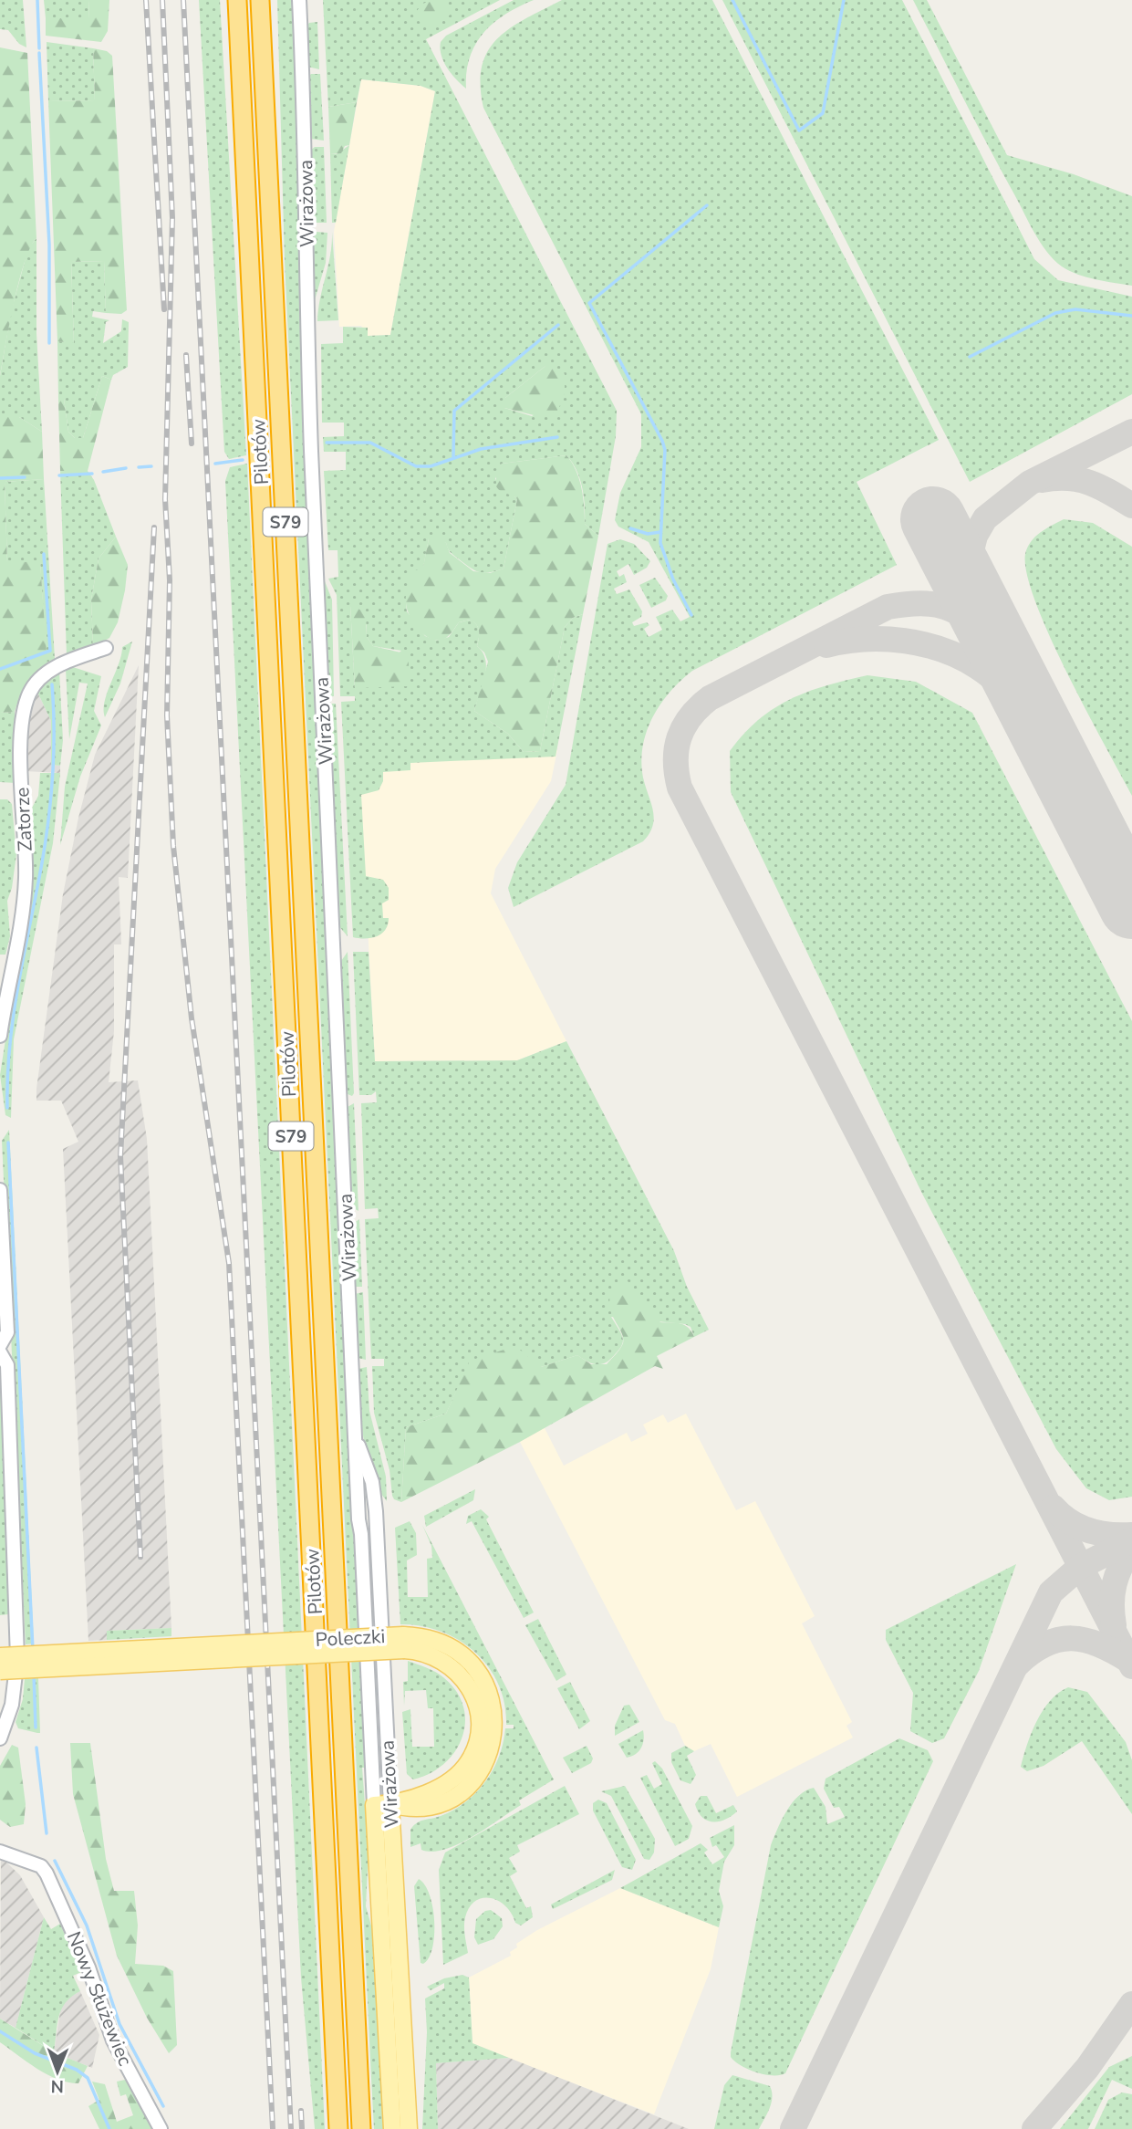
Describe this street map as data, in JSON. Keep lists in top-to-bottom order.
{
  "streets": {
    "highway": ["Pilotów", "S79"],
    "main road": ["Wirażowa", "Poleczki"],
    "street": ["Zatorze", "Nowy Służewiec"]
  },
  "crossings": [
    ["Wirażowa", "Poleczki"]
  ],
  "north": "bottom"
}
